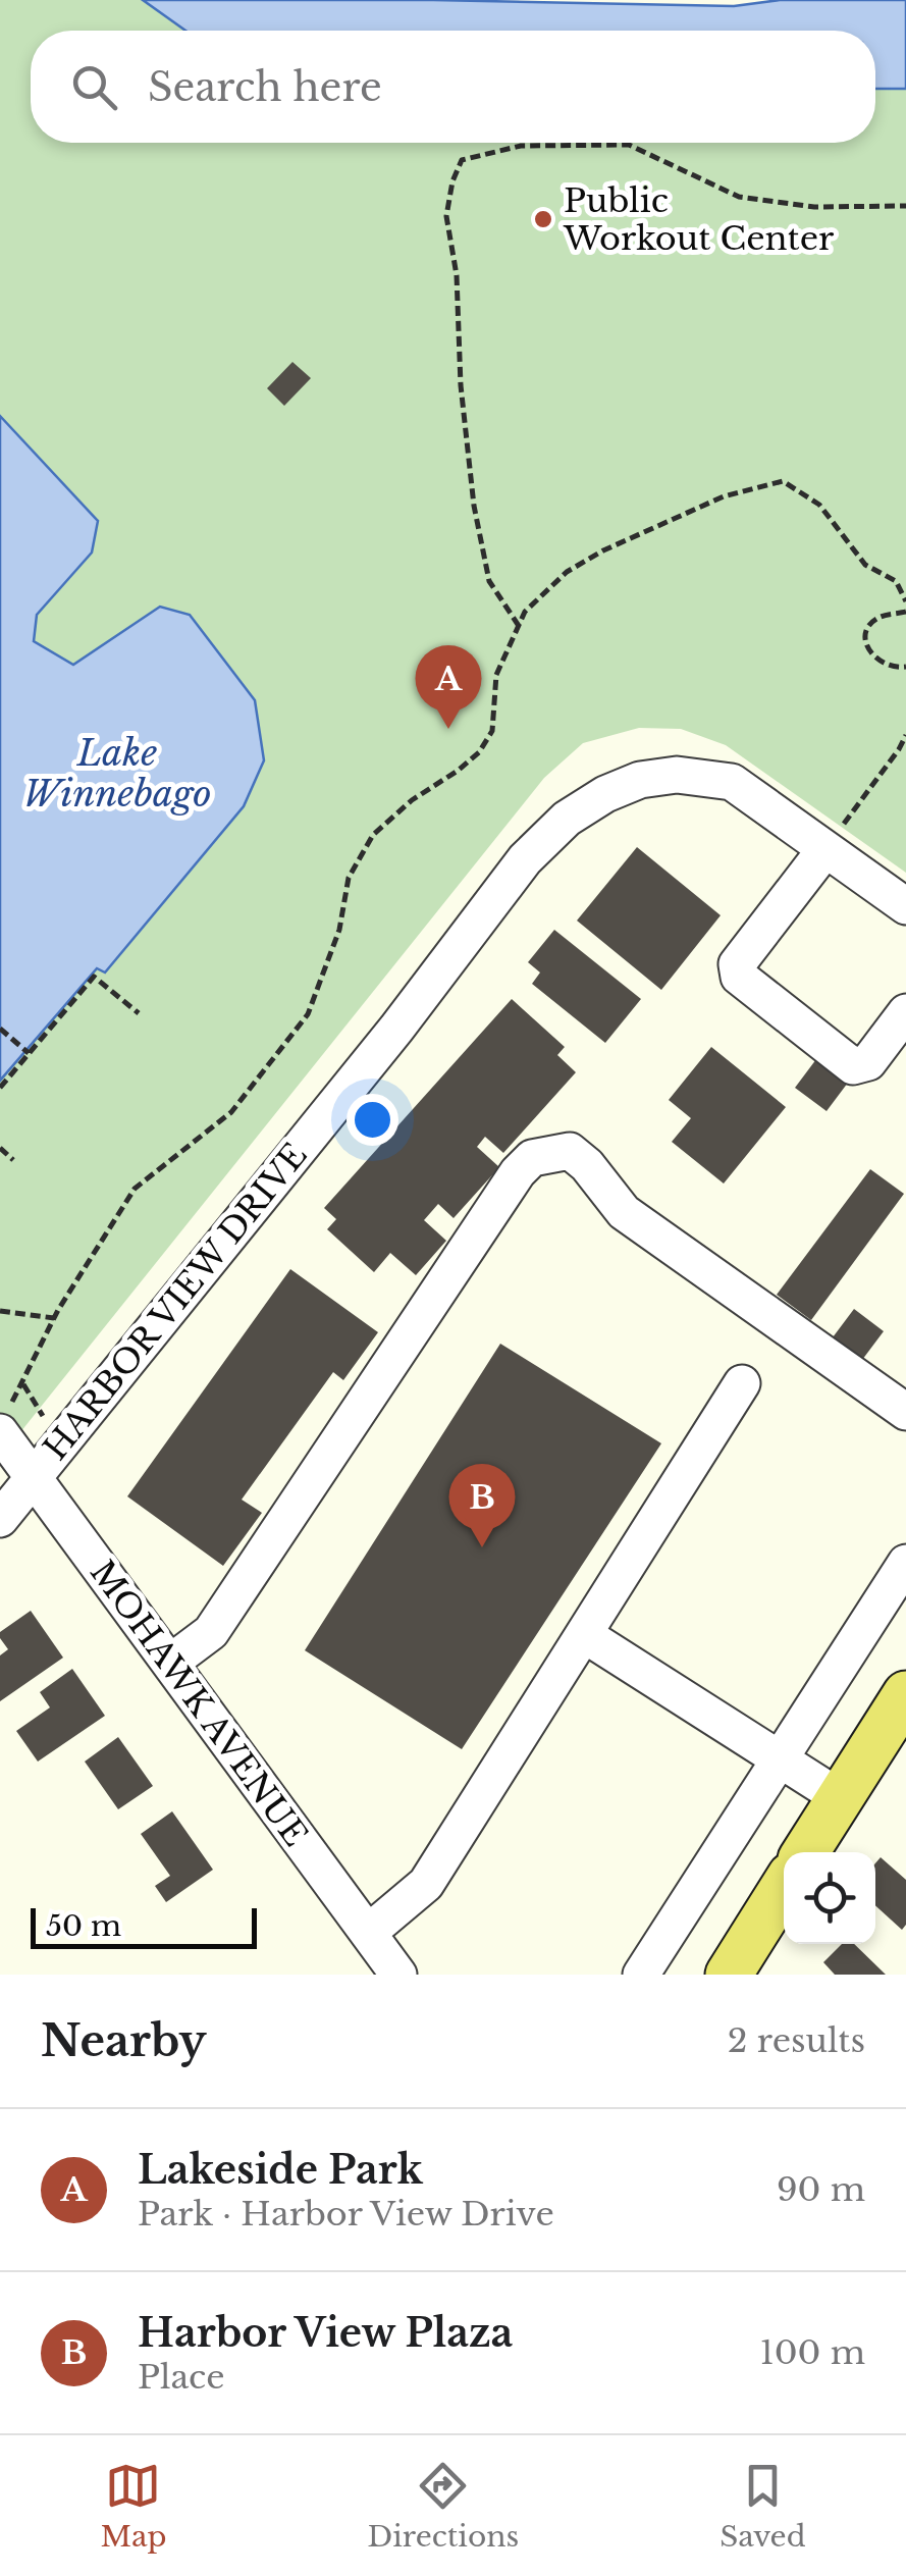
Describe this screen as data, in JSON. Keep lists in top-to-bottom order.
{
  "streets": {
    "street": ["HARBOR VIEW DRIVE", "MOHAWK AVENUE"]
  },
  "crossings": [
    ["HARBOR VIEW DRIVE", "MOHAWK AVENUE"]
  ],
  "water": ["Lake Winnebago"],
  "places": ["Public Workout Center"],
  "scale_bar": "50 m",
  "page": {
    "search": "Search here",
    "pins": ["A", "B"],
    "scale": "50 m",
    "heading": ["Nearby", "2 results"],
    "list": [
      {
        "mark": "A",
        "name": "Lakeside Park",
        "note": "Park · Harbor View Drive",
        "value": "90 m"
      },
      {
        "mark": "B",
        "name": "Harbor View Plaza",
        "note": "Place",
        "value": "100 m"
      }
    ],
    "nav": ["Map", "Directions", "Saved"]
  }
}
